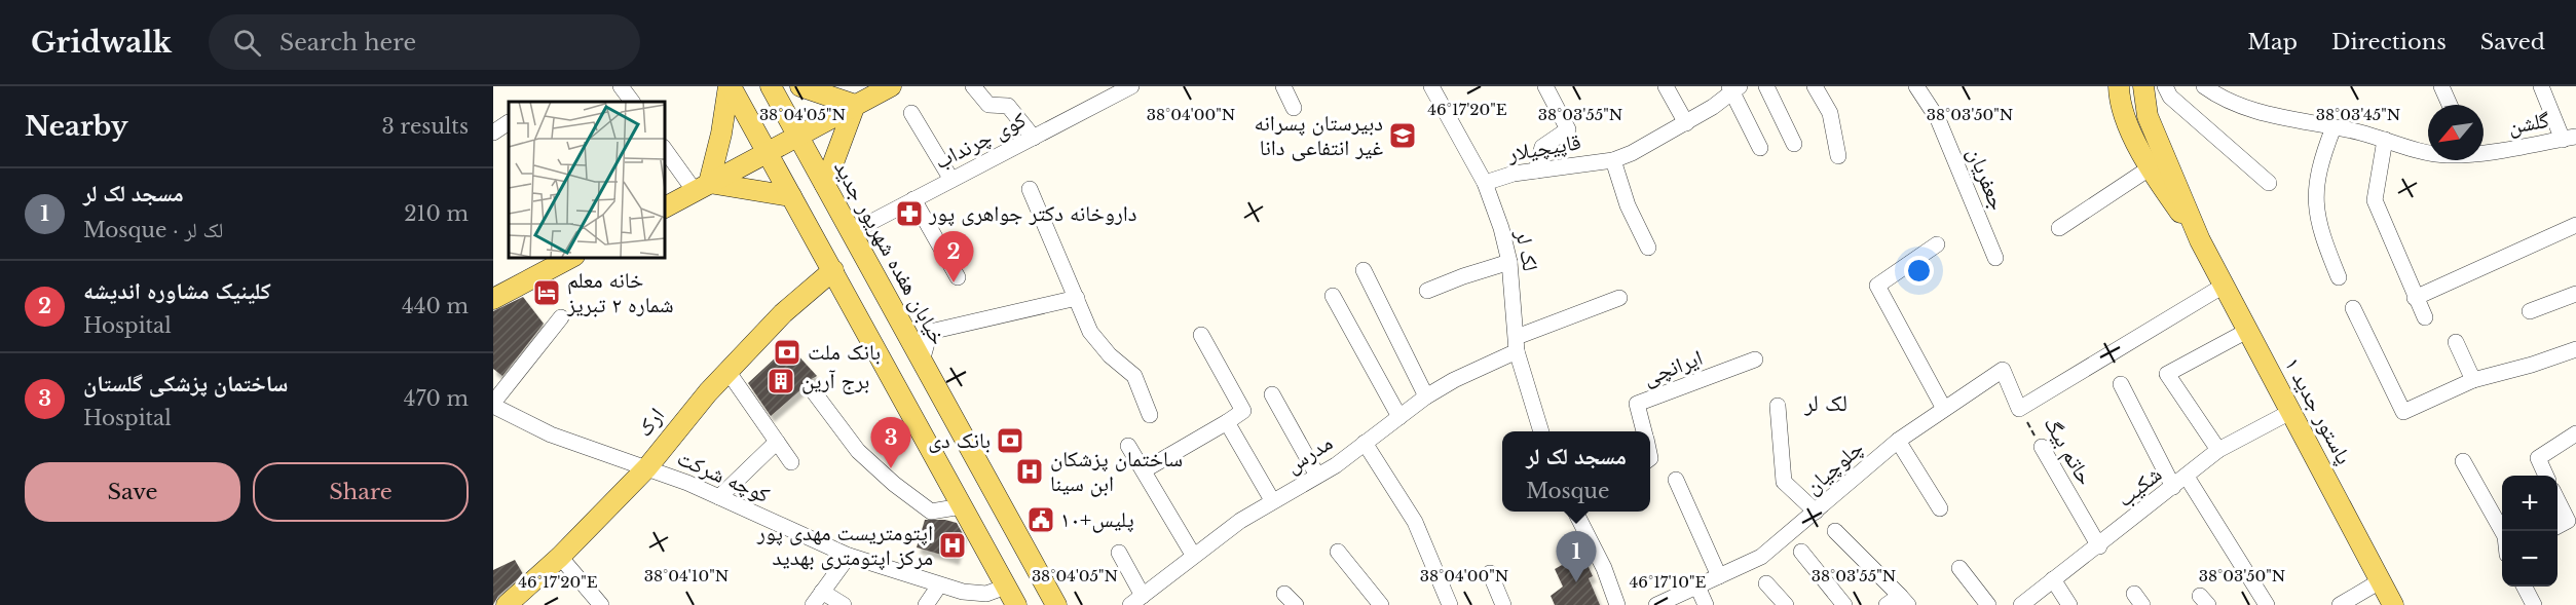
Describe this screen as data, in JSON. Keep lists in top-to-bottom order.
{
  "streets": {
    "main road": ["خیابان هفده شهریور جدید", "پاستور جدید ۱", "ارک"],
    "street": [
      "گلشن",
      "کوی چرنداب",
      "قاپیچیلار",
      "جعفریان",
      "لک لر",
      "ایرانچی",
      "حاتم بیگ",
      "مدرس",
      "چلوچیان",
      "کوچه شرکت",
      "شکیب"
    ]
  },
  "crossings": [
    ["کوی چرنداب", "خیابان هفده شهریور جدید"],
    ["قاپیچیلار", "لک لر"],
    ["لک لر", "مدرس"],
    ["پاستور جدید ۱", "شکیب"],
    ["ارک", "کوچه شرکت"],
    ["حاتم بیگ", "چلوچیان"],
    ["حاتم بیگ", "شکیب"]
  ],
  "districts": ["لک لر"],
  "places": {
    "school or university": ["دبیرستان پسرانه غیر انتفاعی دانا"],
    "pharmacy": ["داروخانه دکتر جواهری پور"],
    "hotel": ["خانه معلم شماره ۲ تبریز"],
    "bank": ["بانک ملت", "بانک دی"],
    "building": ["برج آرین"],
    "hospital": ["ساختمان پزشکان ابن سینا", "اپتومتریست مهدی پور مرکز اپتومتری بهدید"],
    "public building": ["پلیس+۱۰"]
  },
  "north": "bottom left",
  "page": {
    "header": "Gridwalk",
    "search": "Search here",
    "nav": ["Map", "Directions", "Saved"],
    "heading": ["Nearby", "3 results"],
    "list": [
      {
        "mark": "1",
        "name": "مسجد لک لر",
        "note": "Mosque · لک لر",
        "value": "210 m"
      },
      {
        "mark": "2",
        "name": "کلینیک مشاوره اندیشه",
        "note": "Hospital",
        "value": "440 m"
      },
      {
        "mark": "3",
        "name": "ساختمان پزشکی گلستان",
        "note": "Hospital",
        "value": "470 m"
      }
    ],
    "pins": ["2", "3", "1"],
    "popup": ["مسجد لک لر", "Mosque"],
    "buttons": ["Save", "Share"],
    "map_buttons": ["+", "−"]
  },
  "coordinates": [
    "46°17'20\"E",
    "38°04'05\"N",
    "38°04'00\"N",
    "38°03'50\"N",
    "38°03'45\"N",
    "38°03'55\"N",
    "38°04'10\"N",
    "46°17'10\"E"
  ]
}
